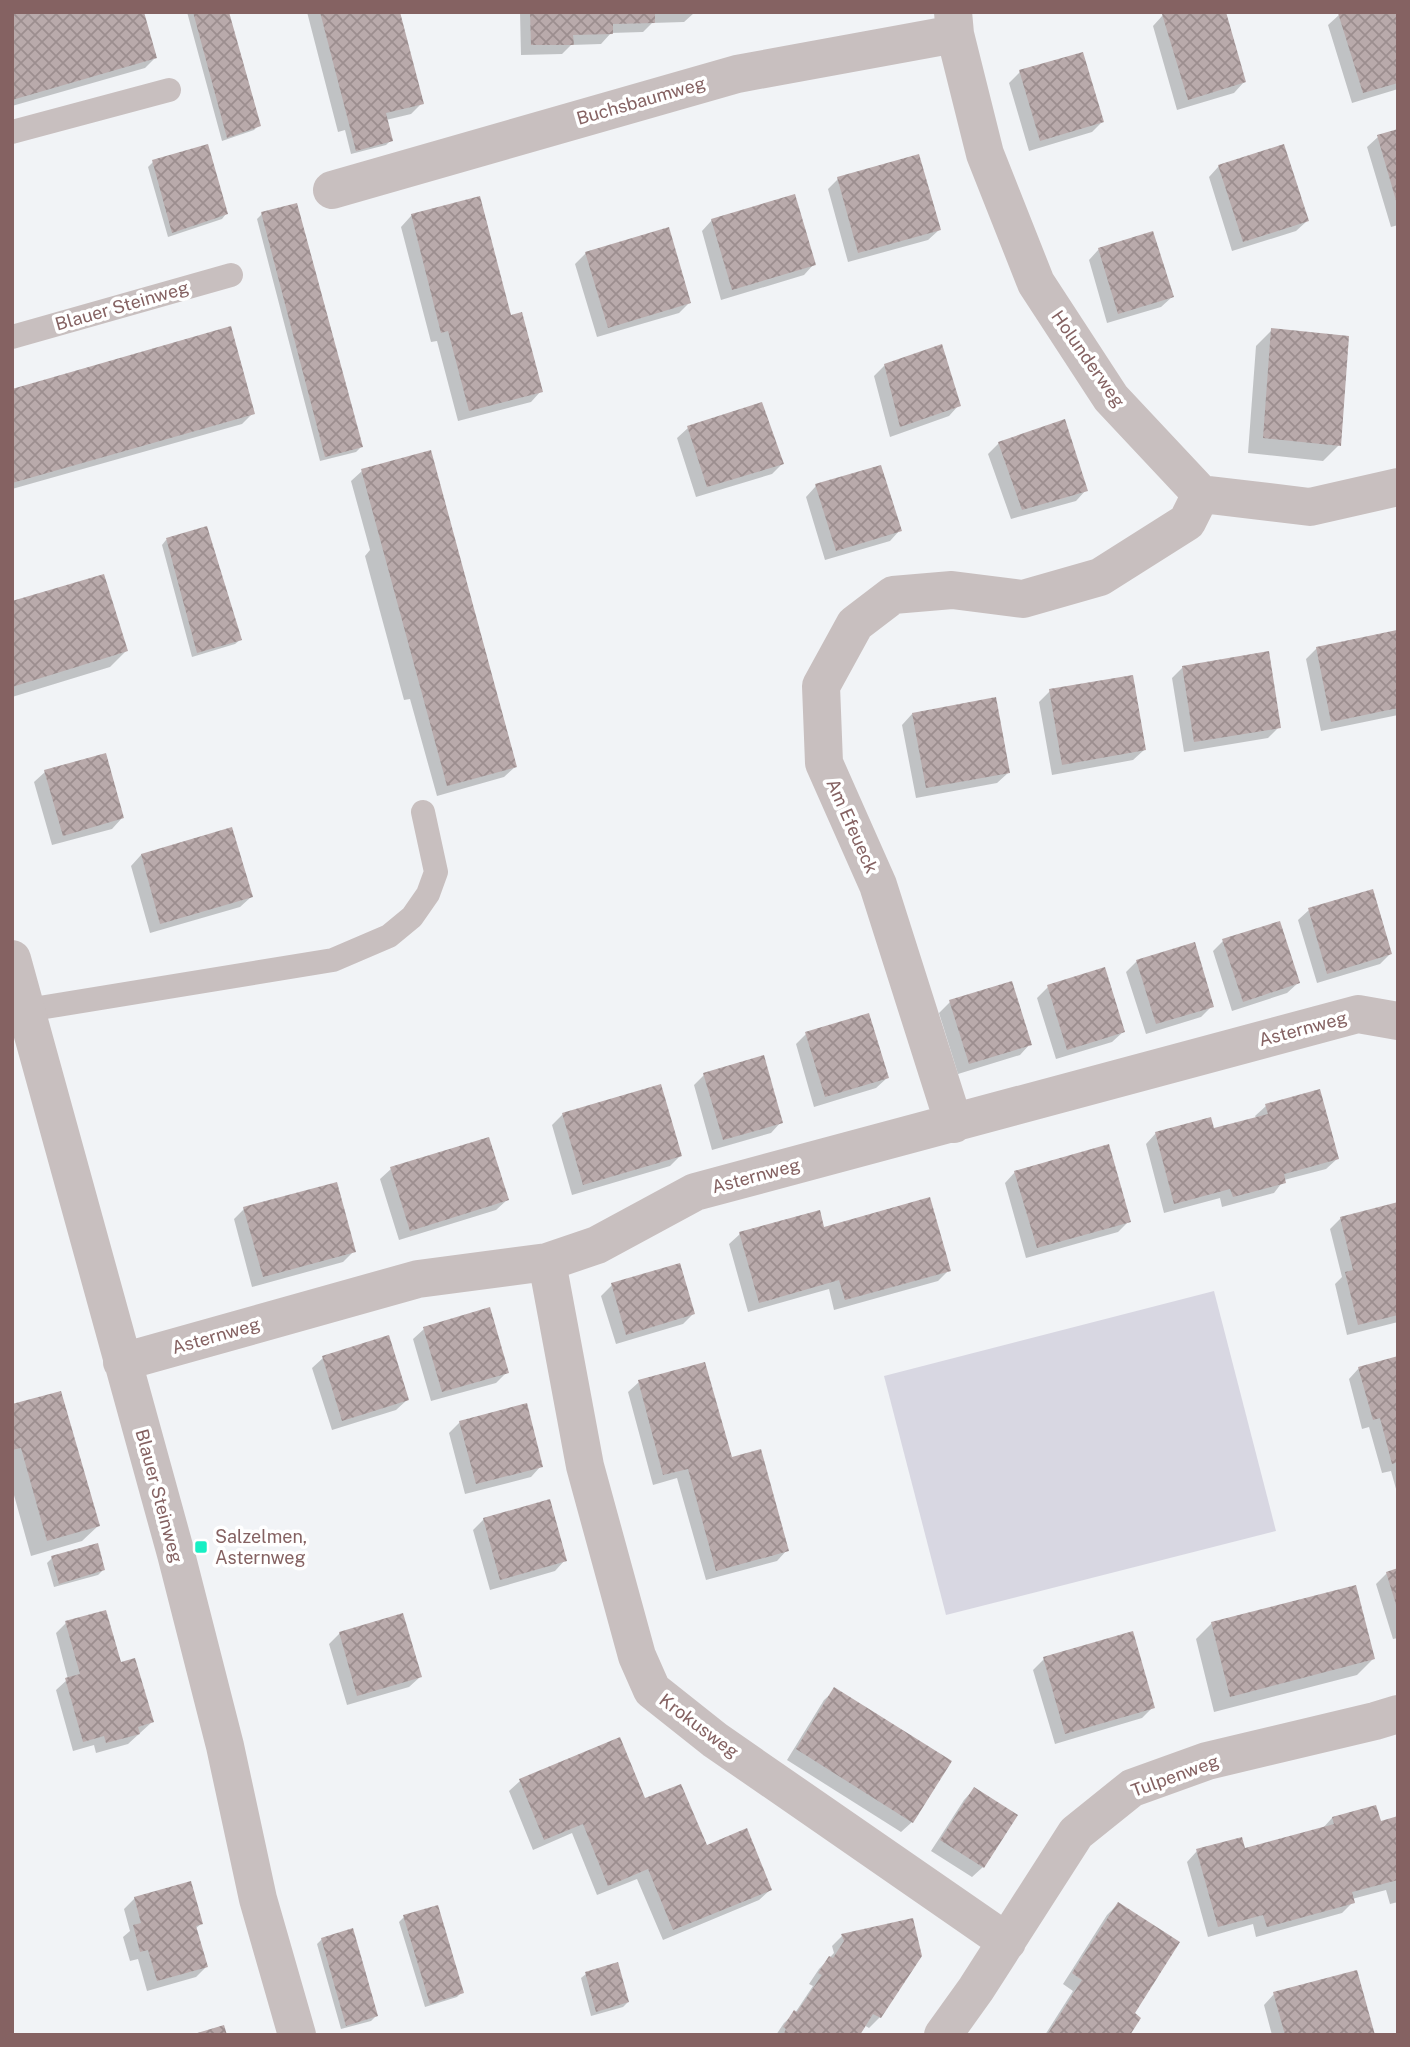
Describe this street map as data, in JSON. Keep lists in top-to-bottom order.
{
  "streets": {
    "street": [
      "Buchsbaumweg",
      "Blauer Steinweg",
      "Holunderweg",
      "Am Efeueck",
      "Asternweg",
      "Krokusweg",
      "Tulpenweg"
    ]
  },
  "crossings": [
    ["Buchsbaumweg", "Holunderweg"],
    ["Blauer Steinweg", "Asternweg"],
    ["Holunderweg", "Am Efeueck"],
    ["Am Efeueck", "Asternweg"],
    ["Asternweg", "Krokusweg"],
    ["Krokusweg", "Tulpenweg"]
  ],
  "places": {
    "transit": ["Salzelmen, Asternweg"]
  }
}
